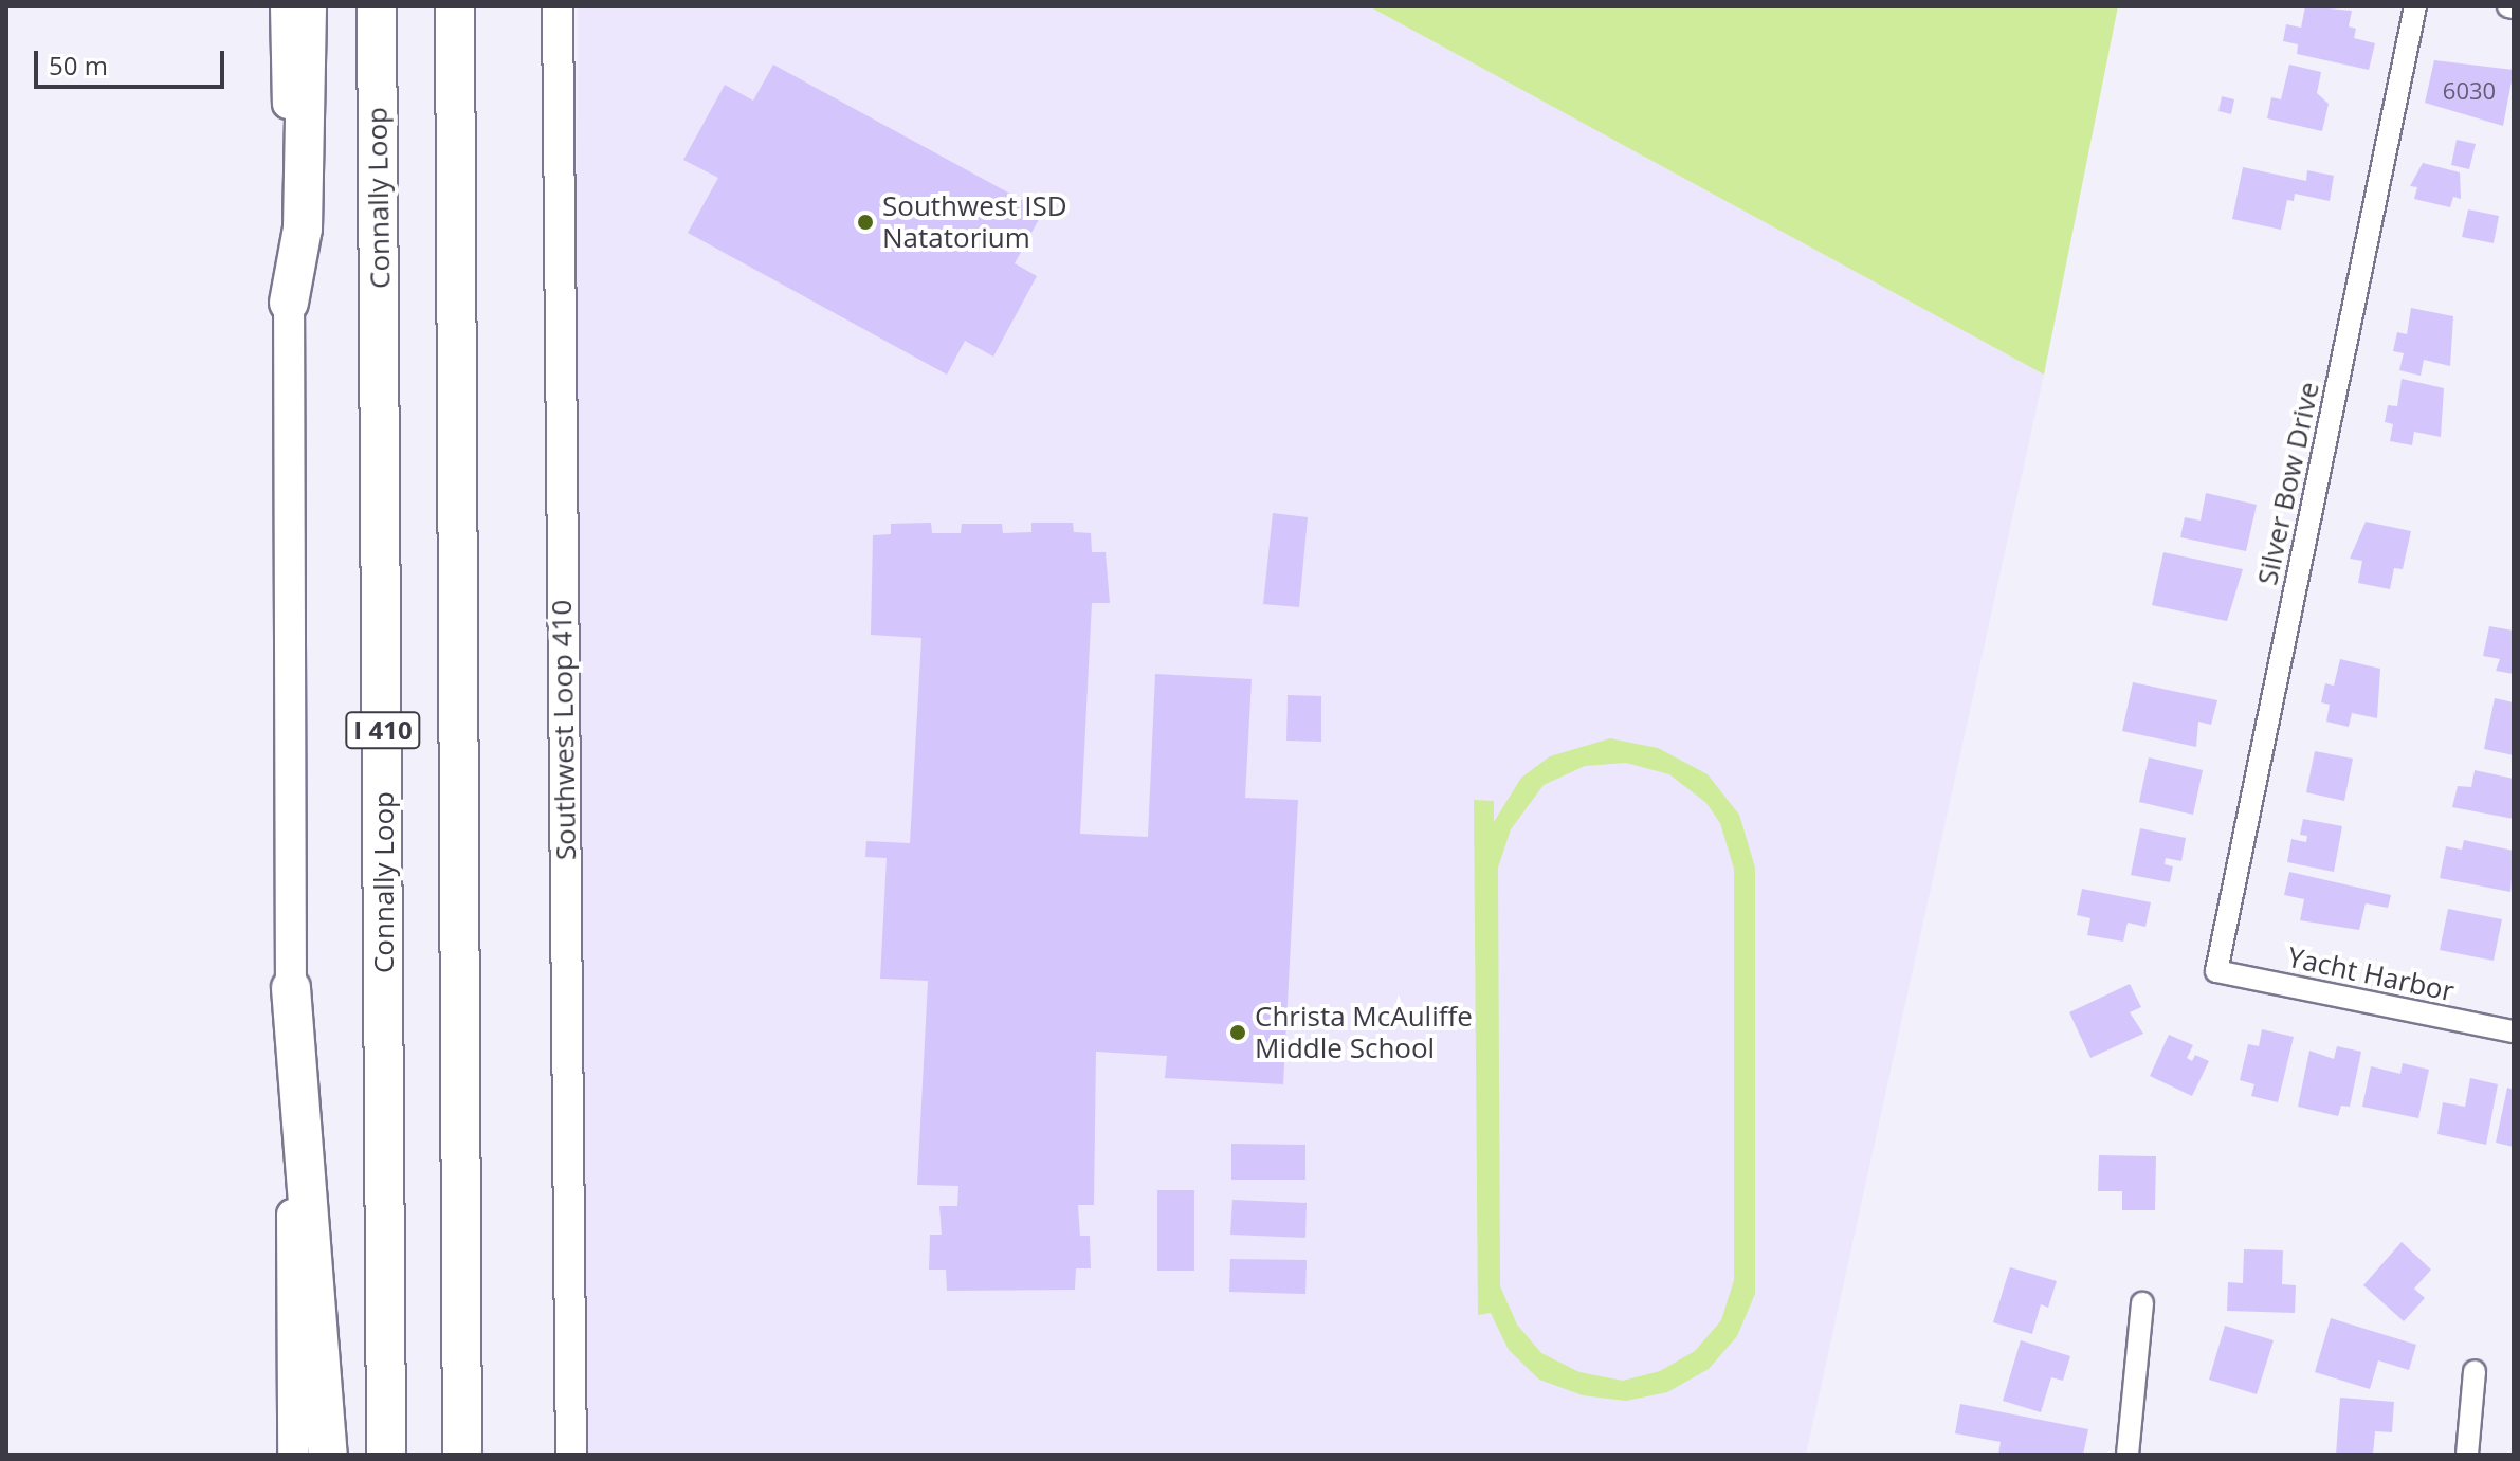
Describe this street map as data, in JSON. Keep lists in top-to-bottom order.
{
  "streets": {
    "highway": ["Connally Loop", "I 410"],
    "main road": ["Southwest Loop 410"],
    "street": ["Silver Bow Drive", "Yacht Harbor"]
  },
  "crossings": [
    ["Silver Bow Drive", "Yacht Harbor"]
  ],
  "places": ["Southwest ISD Natatorium", "Christa McAuliffe Middle School"],
  "house_numbers": ["6030"],
  "scale_bar": "50 m"
}
